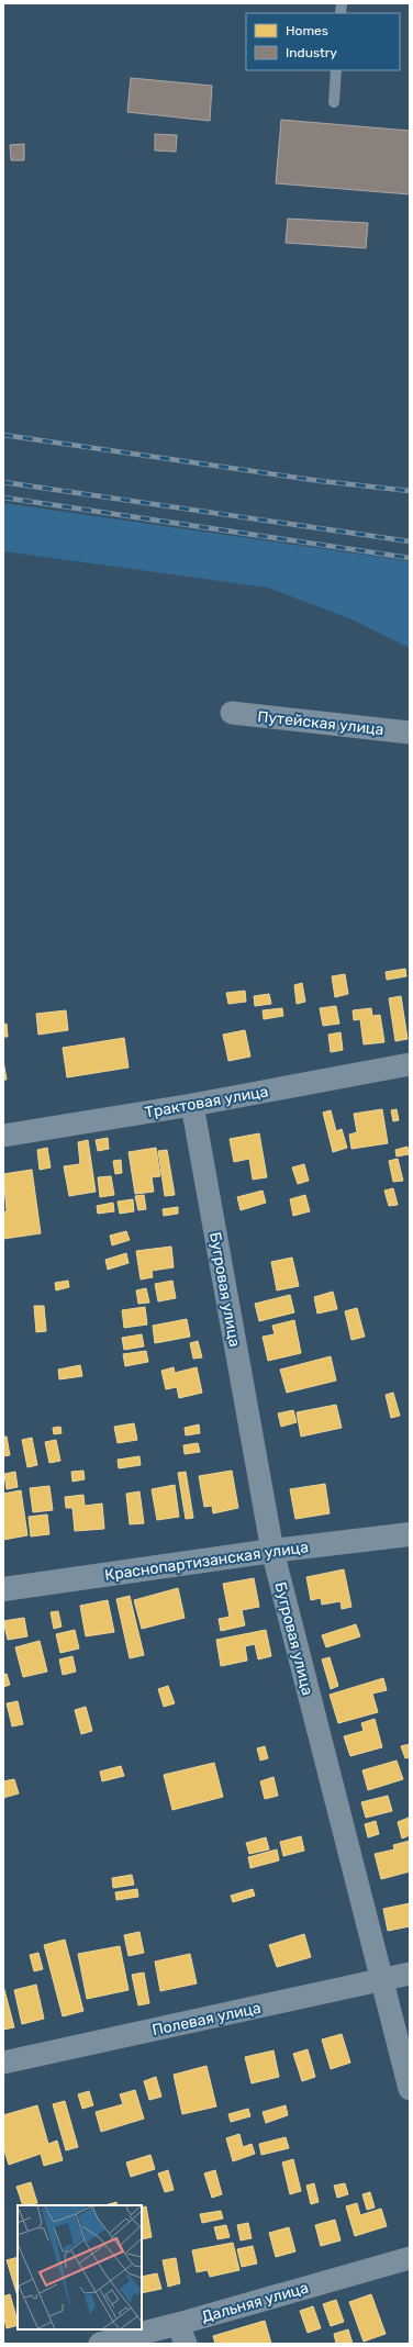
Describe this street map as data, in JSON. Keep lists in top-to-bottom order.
{
  "streets": {
    "street": [
      "Путейская улица",
      "Трактовая улица",
      "Бугровая улица",
      "Краснопартизанская улица",
      "Полевая улица",
      "Дальняя улица"
    ]
  },
  "crossings": [
    ["Трактовая улица", "Бугровая улица"],
    ["Бугровая улица", "Краснопартизанская улица"],
    ["Бугровая улица", "Полевая улица"]
  ],
  "legend": ["Homes", "Industry"]
}
